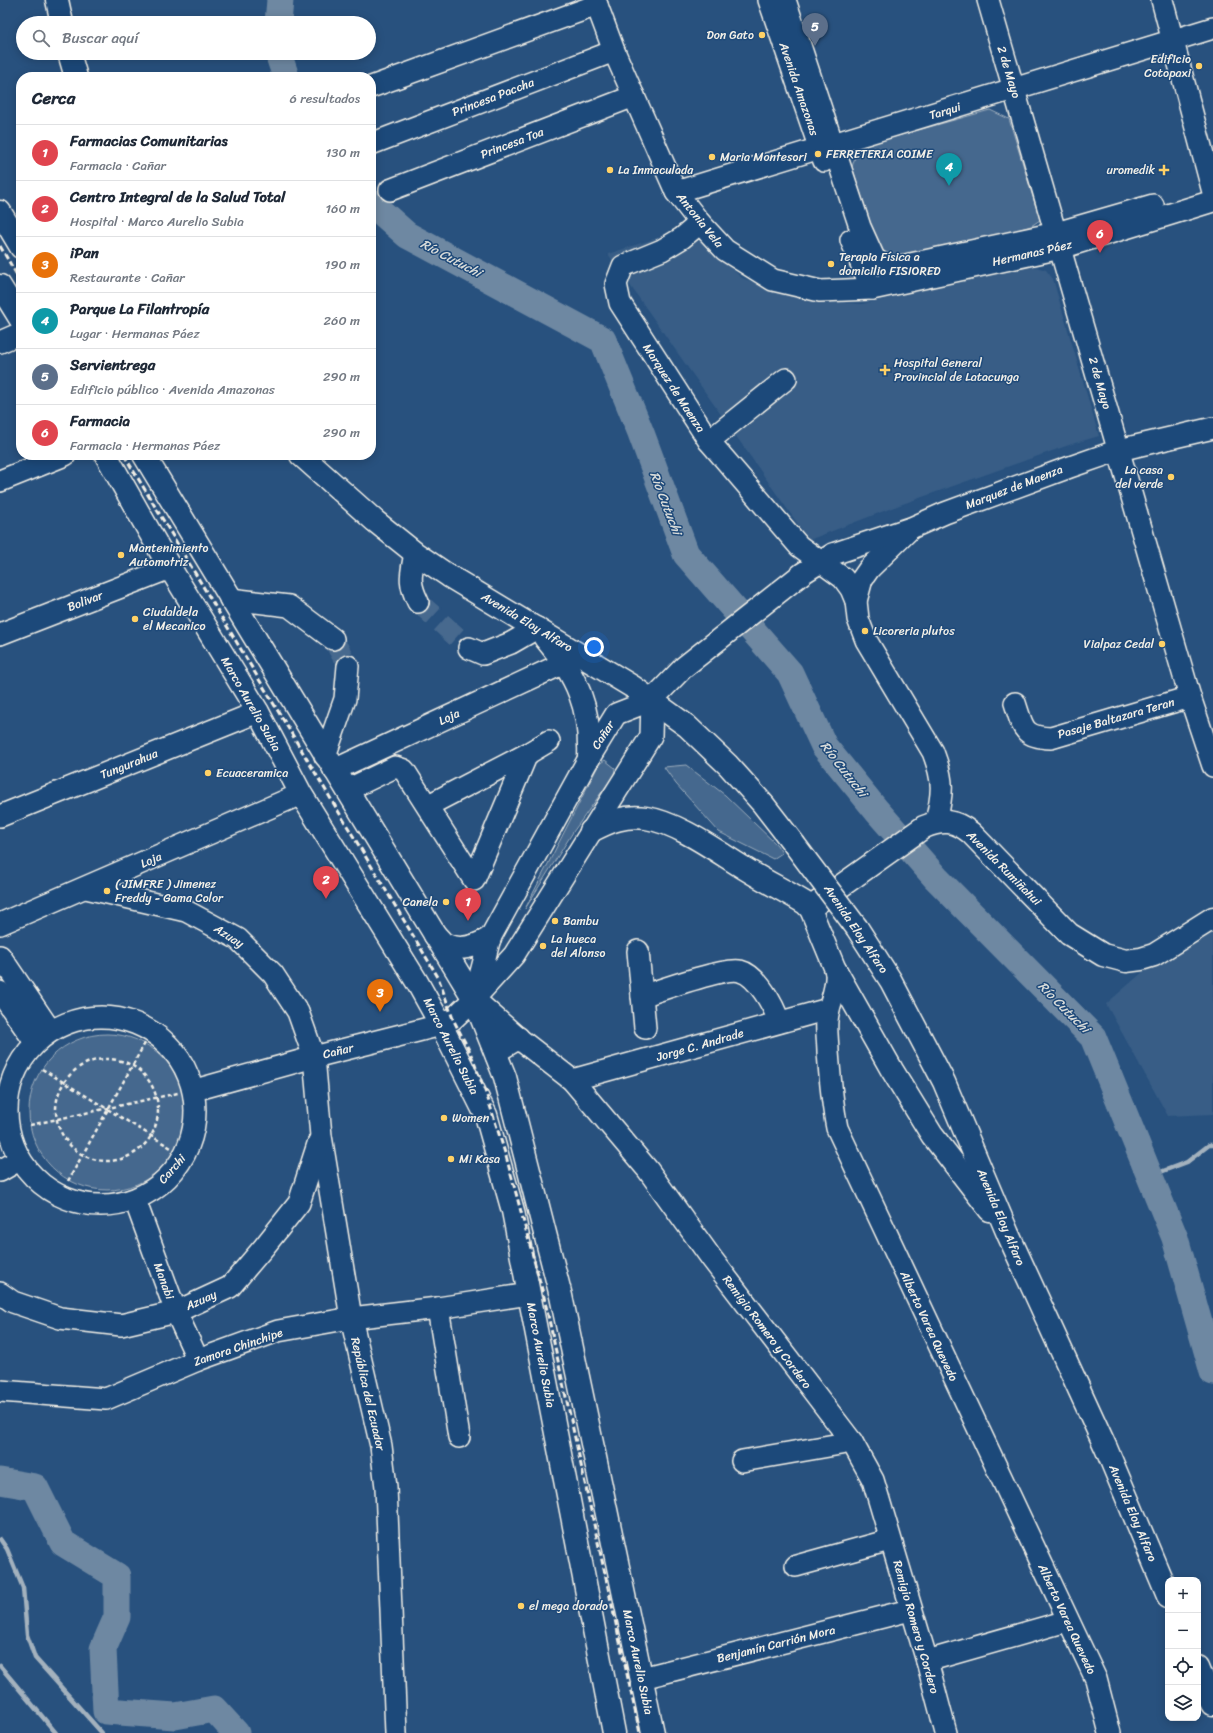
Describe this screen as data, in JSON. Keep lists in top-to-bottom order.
{
  "streets": {
    "main road": ["Avenida Eloy Alfaro", "Marco Aurelio Subia", "Avenida Rumiñahui"],
    "street": [
      "2 de Mayo",
      "Avenida Amazonas",
      "Princesa Paccha",
      "Tarqui",
      "Princesa Toa",
      "Antonia Vela",
      "Hermanas Páez",
      "Marquez de Maenza",
      "Bolivar",
      "Loja",
      "Pasaje Baltazara Teran",
      "Cañar",
      "Tungurahua",
      "Azuay",
      "Jorge C. Andrade",
      "Carchi",
      "Manabi",
      "Alberto Varea Quevedo",
      "Remigio Romero y Cordero",
      "Zamora Chinchipe",
      "República del Ecuador",
      "Benjamín Carrión Mora"
    ]
  },
  "crossings": [
    ["2 de Mayo", "Tarqui"],
    ["2 de Mayo", "Hermanas Páez"],
    ["2 de Mayo", "Marquez de Maenza"],
    ["2 de Mayo", "Pasaje Baltazara Teran"],
    ["Avenida Amazonas", "Tarqui"],
    ["Avenida Amazonas", "Antonia Vela"],
    ["Avenida Amazonas", "Hermanas Páez"],
    ["Princesa Paccha", "Antonia Vela"],
    ["Tarqui", "Antonia Vela"],
    ["Princesa Toa", "Antonia Vela"],
    ["Antonia Vela", "Hermanas Páez"],
    ["Antonia Vela", "Marquez de Maenza"],
    ["Marquez de Maenza", "Avenida Eloy Alfaro"],
    ["Marquez de Maenza", "Cañar"],
    ["Marquez de Maenza", "Avenida Rumiñahui"],
    ["Bolivar", "Marco Aurelio Subia"],
    ["Avenida Eloy Alfaro", "Cañar"],
    ["Marco Aurelio Subia", "Loja"],
    ["Marco Aurelio Subia", "Cañar"],
    ["Marco Aurelio Subia", "Tungurahua"],
    ["Marco Aurelio Subia", "Remigio Romero y Cordero"],
    ["Marco Aurelio Subia", "Zamora Chinchipe"],
    ["Marco Aurelio Subia", "Benjamín Carrión Mora"],
    ["Loja", "Azuay"],
    ["Cañar", "Azuay"],
    ["Cañar", "Carchi"],
    ["Cañar", "Remigio Romero y Cordero"],
    ["Cañar", "República del Ecuador"],
    ["Azuay", "Manabi"],
    ["Azuay", "República del Ecuador"],
    ["Jorge C. Andrade", "Alberto Varea Quevedo"],
    ["Jorge C. Andrade", "Remigio Romero y Cordero"],
    ["Carchi", "Manabi"],
    ["Manabi", "Zamora Chinchipe"],
    ["Remigio Romero y Cordero", "Benjamín Carrión Mora"],
    ["Zamora Chinchipe", "República del Ecuador"]
  ],
  "water": ["Río Cutuchi"],
  "places": {
    "other": [
      "Don Gato",
      "Edificio Cotopaxi",
      "FERRETERIA COIME",
      "Maria Montesori",
      "La Inmaculada",
      "Terapia Física a domicilio FISIORED",
      "La casa del verde",
      "Mantenimiento Automotriz",
      "Ciudaldela el Mecanico",
      "Licoreria plutos",
      "Vialpaz Cedal",
      "Ecuaceramica",
      "( JIMFRE ) Jimenez Freddy - Gama Color",
      "Canela",
      "Bambu",
      "La hueca del Alonso",
      "Women",
      "Mi Kasa",
      "el mega dorado"
    ],
    "health": ["uromedik", "Hospital General Provincial de Latacunga"]
  },
  "page": {
    "pins": [
      "5",
      "4",
      "6",
      "2",
      "1",
      "3"
    ],
    "search": "Buscar aquí",
    "heading": ["Cerca", "6 resultados"],
    "list": [
      {
        "mark": "1",
        "name": "Farmacias Comunitarias",
        "note": "Farmacia · Cañar",
        "value": "130 m"
      },
      {
        "mark": "2",
        "name": "Centro Integral de la Salud Total",
        "note": "Hospital · Marco Aurelio Subia",
        "value": "160 m"
      },
      {
        "mark": "3",
        "name": "iPan",
        "note": "Restaurante · Cañar",
        "value": "190 m"
      },
      {
        "mark": "4",
        "name": "Parque La Filantropía",
        "note": "Lugar · Hermanas Páez",
        "value": "260 m"
      },
      {
        "mark": "5",
        "name": "Servientrega",
        "note": "Edificio público · Avenida Amazonas",
        "value": "290 m"
      },
      {
        "mark": "6",
        "name": "Farmacia",
        "note": "Farmacia · Hermanas Páez",
        "value": "290 m"
      }
    ],
    "map_buttons": ["+", "−"]
  }
}
